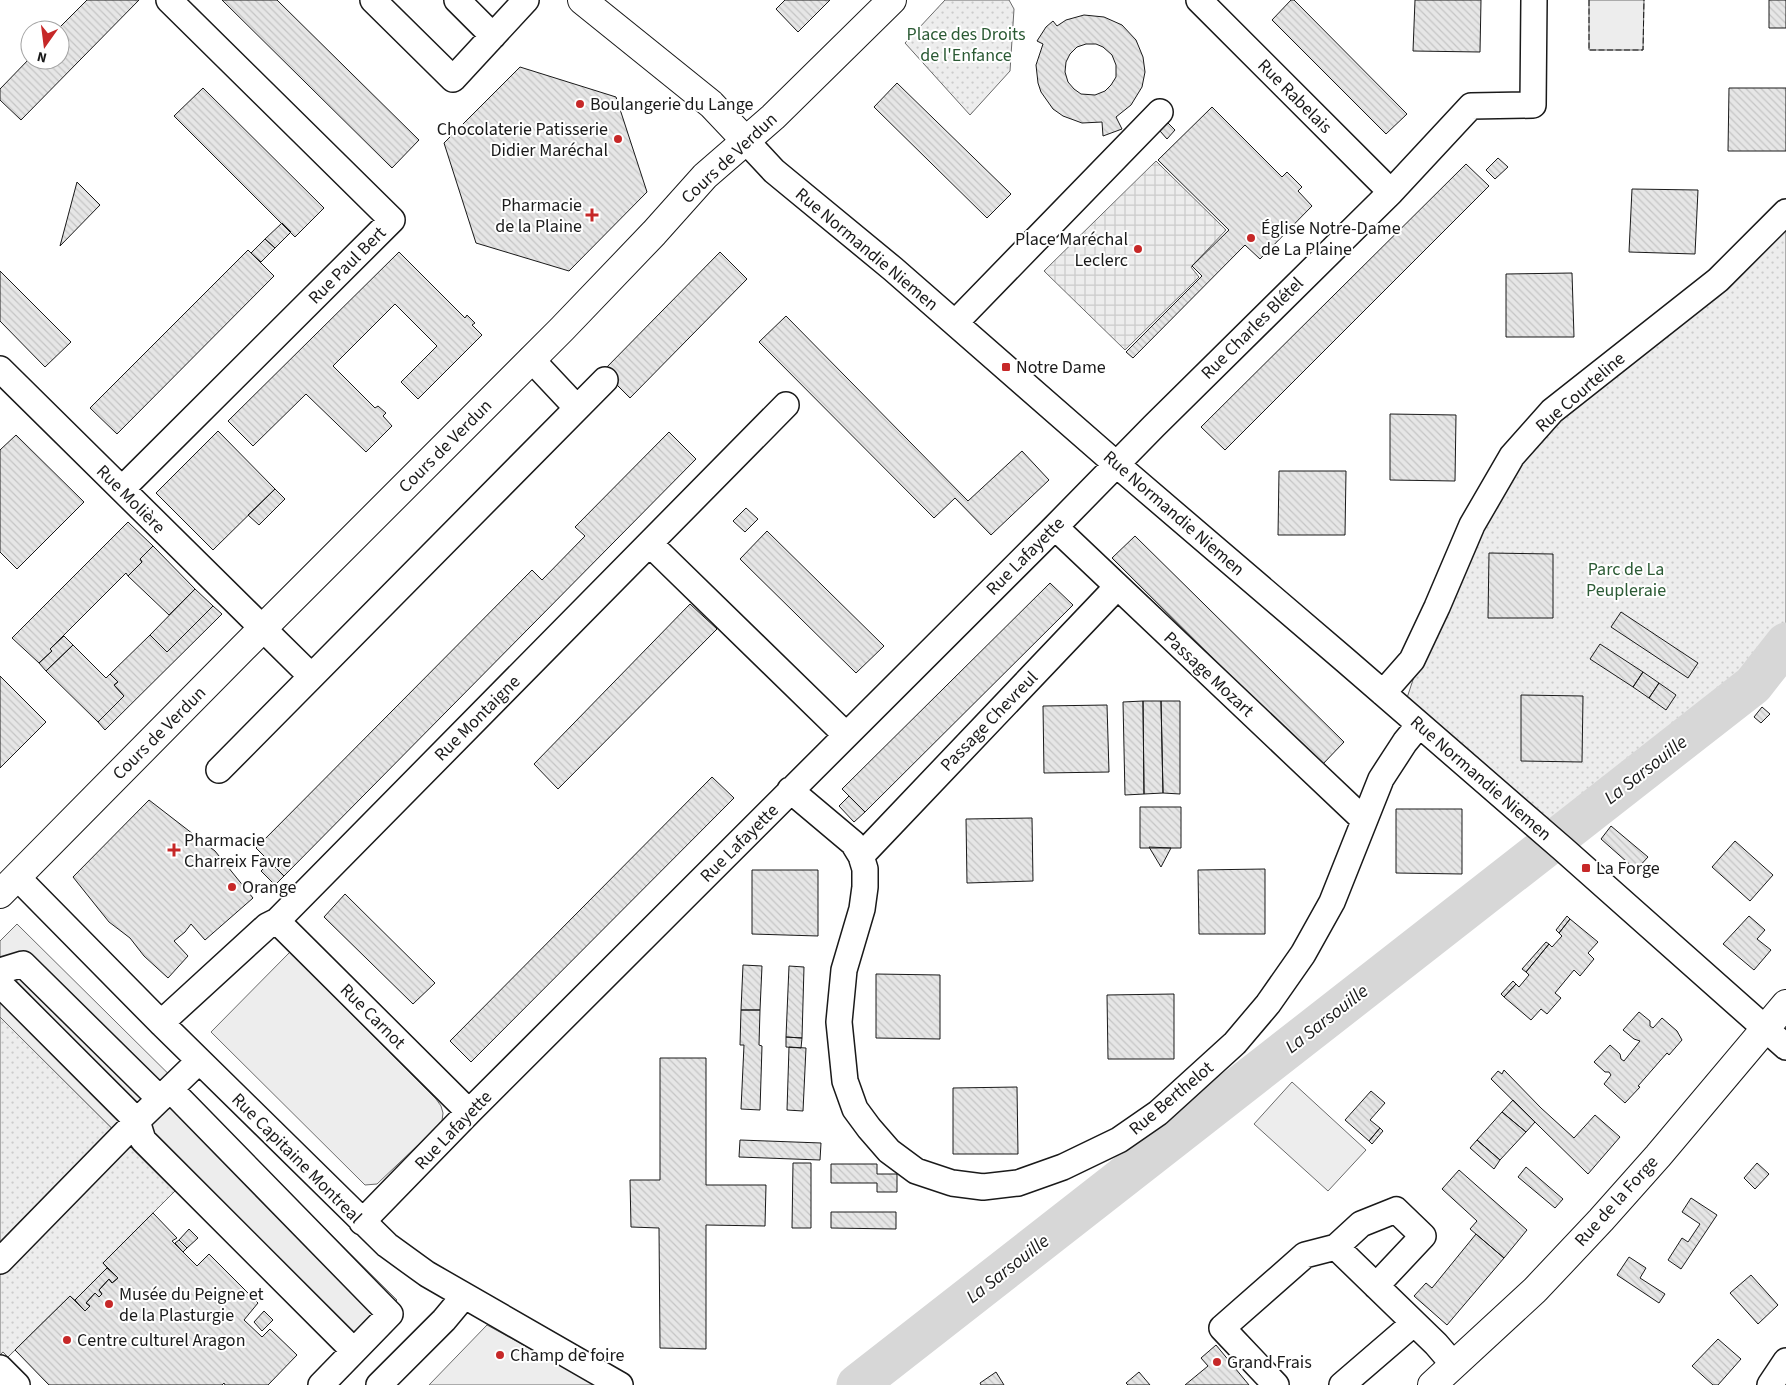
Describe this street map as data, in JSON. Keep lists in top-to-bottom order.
{
  "streets": {
    "main road": ["Cours de Verdun", "Rue Normandie Niemen", "Rue de la Forge"],
    "street": [
      "Rue Rabelais",
      "Rue Paul Bert",
      "Rue Charles Blétel",
      "Rue Courteline",
      "Rue Molière",
      "Rue Lafayette",
      "Passage Mozart",
      "Rue Montaigne",
      "Passage Chevreul",
      "Rue Carnot",
      "Rue Berthelot",
      "Rue Capitaine Montreal"
    ]
  },
  "crossings": [
    ["Rue Rabelais", "Rue Charles Blétel"],
    ["Cours de Verdun", "Rue Normandie Niemen"],
    ["Cours de Verdun", "Rue Molière"],
    ["Cours de Verdun", "Rue Capitaine Montreal"],
    ["Rue Normandie Niemen", "Rue Charles Blétel"],
    ["Rue Normandie Niemen", "Rue Courteline"],
    ["Rue Normandie Niemen", "Rue Lafayette"],
    ["Rue Normandie Niemen", "Rue Berthelot"],
    ["Rue Normandie Niemen", "Rue de la Forge"],
    ["Rue Paul Bert", "Rue Molière"],
    ["Rue Charles Blétel", "Rue Lafayette"],
    ["Rue Lafayette", "Passage Mozart"],
    ["Rue Lafayette", "Rue Carnot"],
    ["Rue Lafayette", "Rue Berthelot"],
    ["Rue Lafayette", "Rue Capitaine Montreal"],
    ["Passage Mozart", "Passage Chevreul"],
    ["Passage Mozart", "Rue Berthelot"],
    ["Rue Montaigne", "Rue Carnot"],
    ["Rue Montaigne", "Rue Capitaine Montreal"],
    ["Passage Chevreul", "Rue Berthelot"]
  ],
  "water": ["La Sarsouille"],
  "parks": ["Place des Droits de l'Enfance", "Parc de La Peupleraie"],
  "places": {
    "other": [
      "Boulangerie du Lange",
      "Chocolaterie Patisserie Didier Maréchal",
      "Église Notre-Dame de La Plaine",
      "Place Maréchal Leclerc",
      "Orange",
      "Musée du Peigne et de la Plasturgie",
      "Centre culturel Aragon",
      "Champ de foire",
      "Grand Frais"
    ],
    "health": ["Pharmacie de la Plaine", "Pharmacie Charreix Favre"],
    "transit": ["Notre Dame", "La Forge"]
  },
  "north": "bottom"
}
